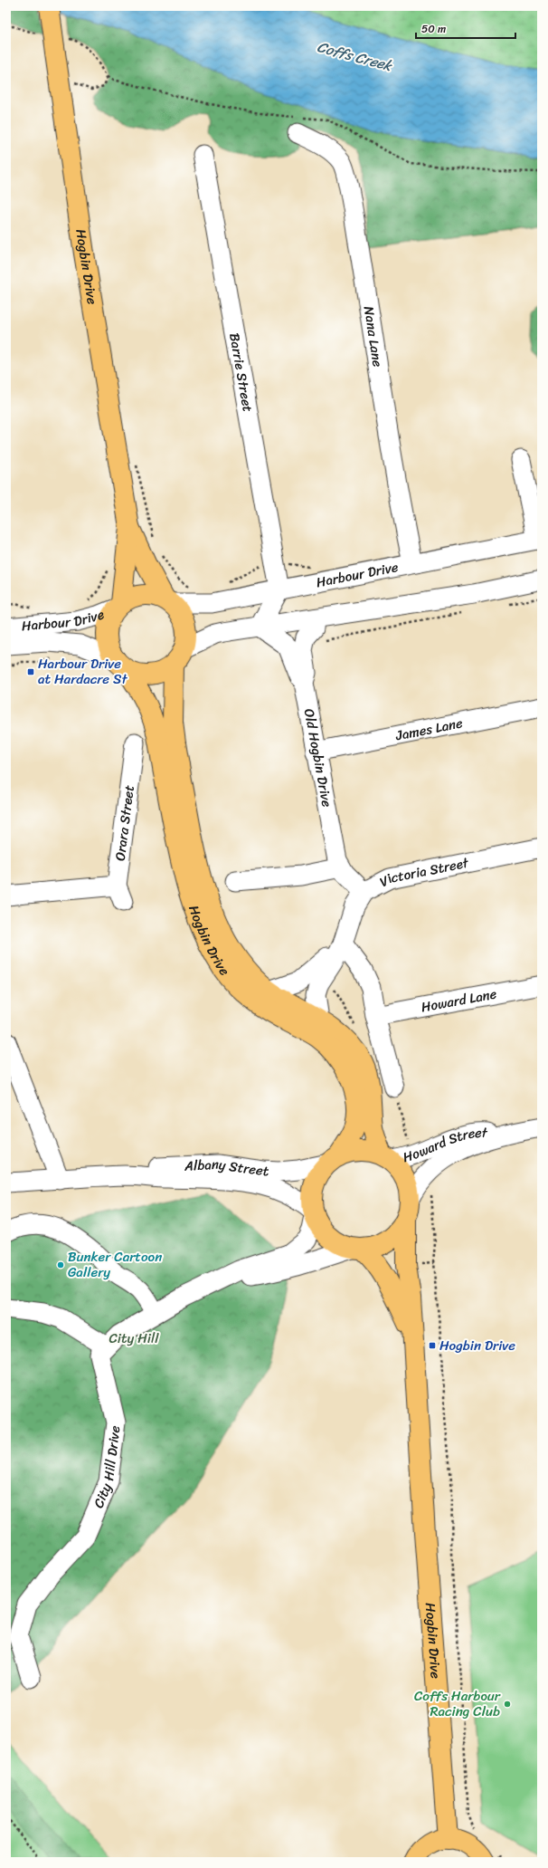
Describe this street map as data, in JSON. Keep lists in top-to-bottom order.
{
  "streets": {
    "main road": ["Hogbin Drive"],
    "street": [
      "Nana Lane",
      "Barrie Street",
      "Harbour Drive",
      "James Lane",
      "Old Hogbin Drive",
      "Orara Street",
      "Victoria Street",
      "Howard Lane",
      "Howard Street",
      "Albany Street",
      "City Hill Drive"
    ]
  },
  "crossings": [
    ["Hogbin Drive", "Harbour Drive"],
    ["Hogbin Drive", "Victoria Street"],
    ["Hogbin Drive", "Howard Street"],
    ["Hogbin Drive", "Albany Street"],
    ["Nana Lane", "Harbour Drive"],
    ["Barrie Street", "Harbour Drive"],
    ["James Lane", "Old Hogbin Drive"],
    ["Old Hogbin Drive", "Victoria Street"],
    ["Howard Street", "Albany Street"]
  ],
  "water": ["Coffs Creek"],
  "parks": ["City Hill"],
  "places": {
    "transit": ["Harbour Drive at Hardacre St", "Hogbin Drive"],
    "other": ["Bunker Cartoon Gallery", "Coffs Harbour Racing Club"]
  },
  "scale_bar": "50 m"
}
